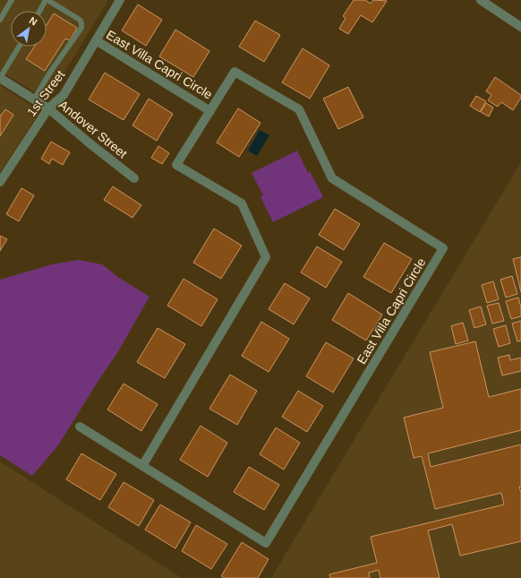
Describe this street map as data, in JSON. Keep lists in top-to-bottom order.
{
  "streets": {
    "street": ["East Villa Capri Circle", "1st Street", "Andover Street"]
  },
  "crossings": [
    ["East Villa Capri Circle", "1st Street"],
    ["1st Street", "Andover Street"]
  ],
  "north": "top right"
}
